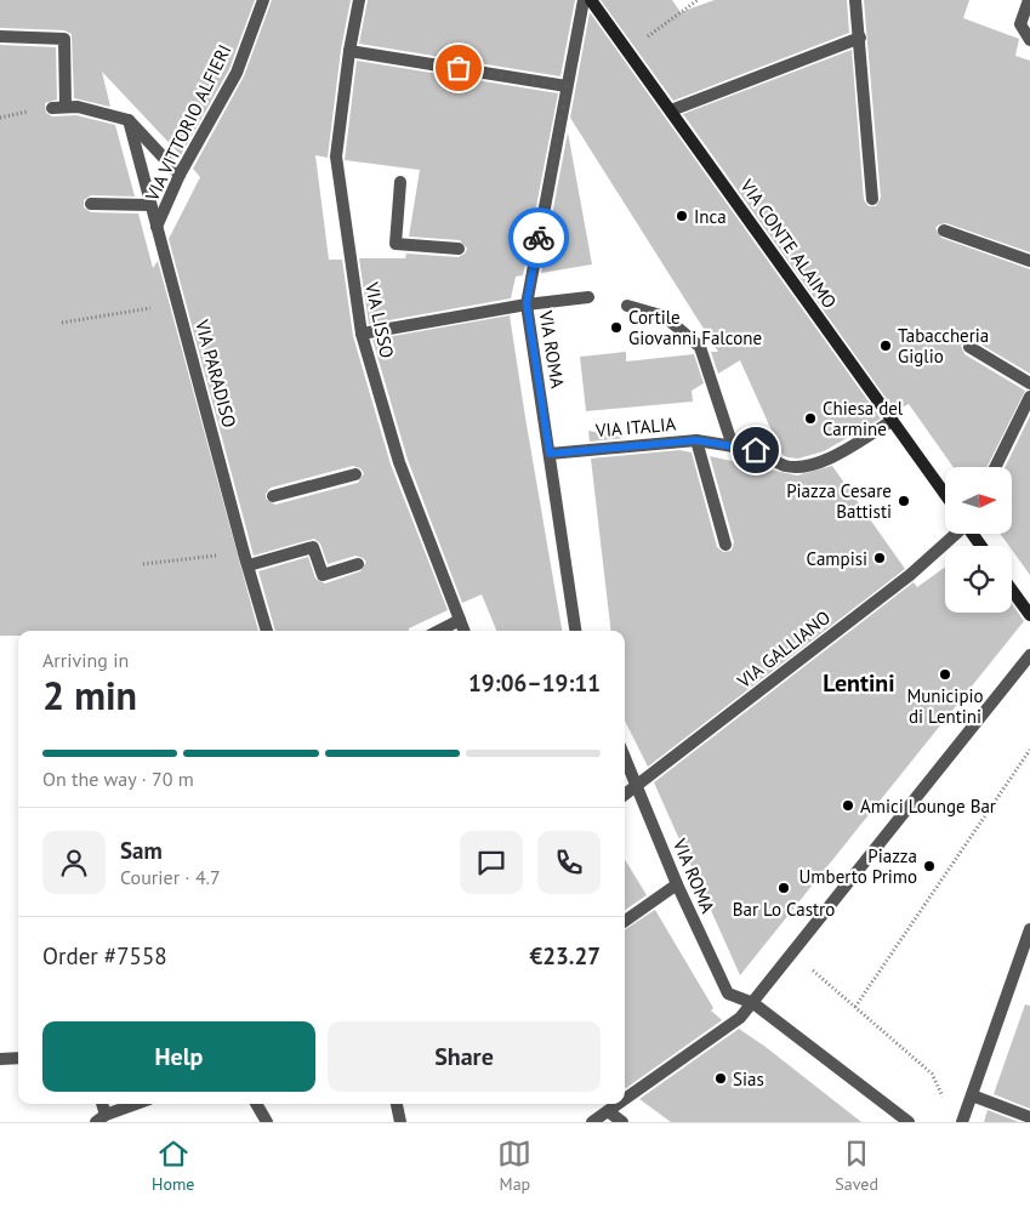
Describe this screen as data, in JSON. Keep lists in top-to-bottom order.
{
  "streets": {
    "main road": ["VIA CONTE ALAIMO"],
    "street": [
      "VIA VITTORIO ALFIERI",
      "VIA LISSO",
      "VIA ROMA",
      "VIA PARADISO",
      "VIA ITALIA",
      "VIA GALLIANO"
    ]
  },
  "crossings": [
    ["VIA VITTORIO ALFIERI", "VIA PARADISO"],
    ["VIA CONTE ALAIMO", "VIA ITALIA"],
    ["VIA ROMA", "VIA ITALIA"],
    ["VIA ROMA", "VIA GALLIANO"]
  ],
  "districts": ["Lentini"],
  "places": [
    "Inca",
    "Cortile Giovanni Falcone",
    "Tabaccheria Giglio",
    "Chiesa del Carmine",
    "Piazza Cesare Battisti",
    "Campisi",
    "Municipio di Lentini",
    "Amici Lounge Bar",
    "Piazza Umberto Primo",
    "Bar Lo Castro",
    "Sias"
  ],
  "north": "right",
  "page": {
    "heading": ["2 min", "Arriving in", "19:06–19:11"],
    "panel": [
      "Sam",
      "Courier · 4.7",
      "Order #7558",
      "€23.27"
    ],
    "bar": "On the way · 70 m",
    "buttons": ["Help", "Share"],
    "tabs": ["Home", "Map", "Saved"]
  }
}
